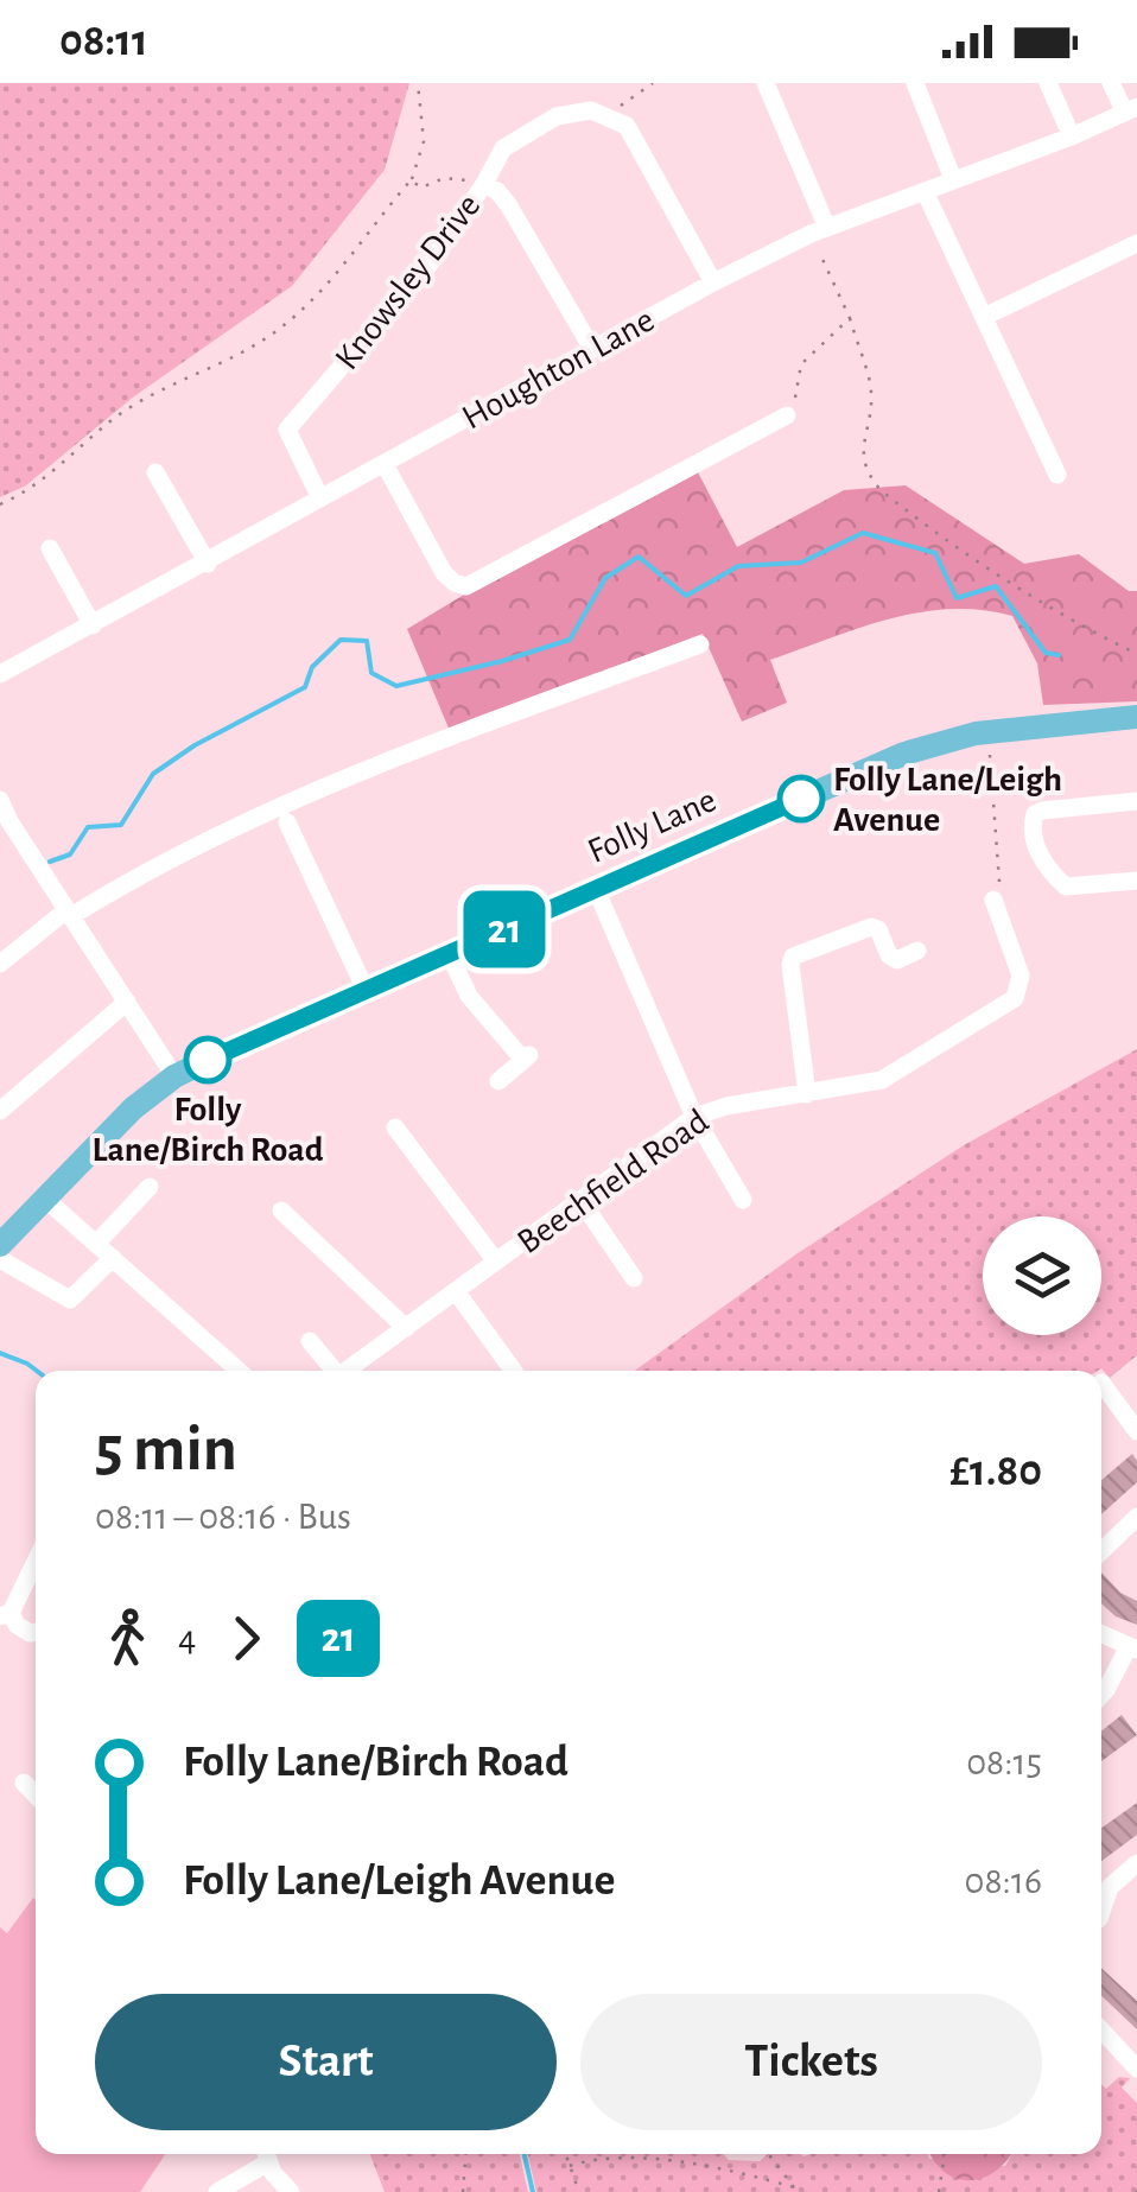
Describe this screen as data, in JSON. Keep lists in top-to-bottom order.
{
  "streets": {
    "main road": ["Folly Lane"],
    "street": ["Knowsley Drive", "Houghton Lane", "Beechfield Road"]
  },
  "crossings": [
    ["Knowsley Drive", "Houghton Lane"]
  ],
  "places": ["Folly Lane/Leigh Avenue", "Folly Lane/Birch Road"],
  "lines": ["bus line 21"],
  "page": {
    "status": "08:11",
    "on_map": "21",
    "heading": ["5 min", "08:11 – 08:16 · Bus", "£1.80"],
    "legs": ["4", "21"],
    "list": [
      {
        "name": "Folly Lane/Birch Road",
        "value": "08:15"
      },
      {
        "name": "Folly Lane/Leigh Avenue",
        "value": "08:16"
      }
    ],
    "buttons": ["Start", "Tickets"]
  }
}
